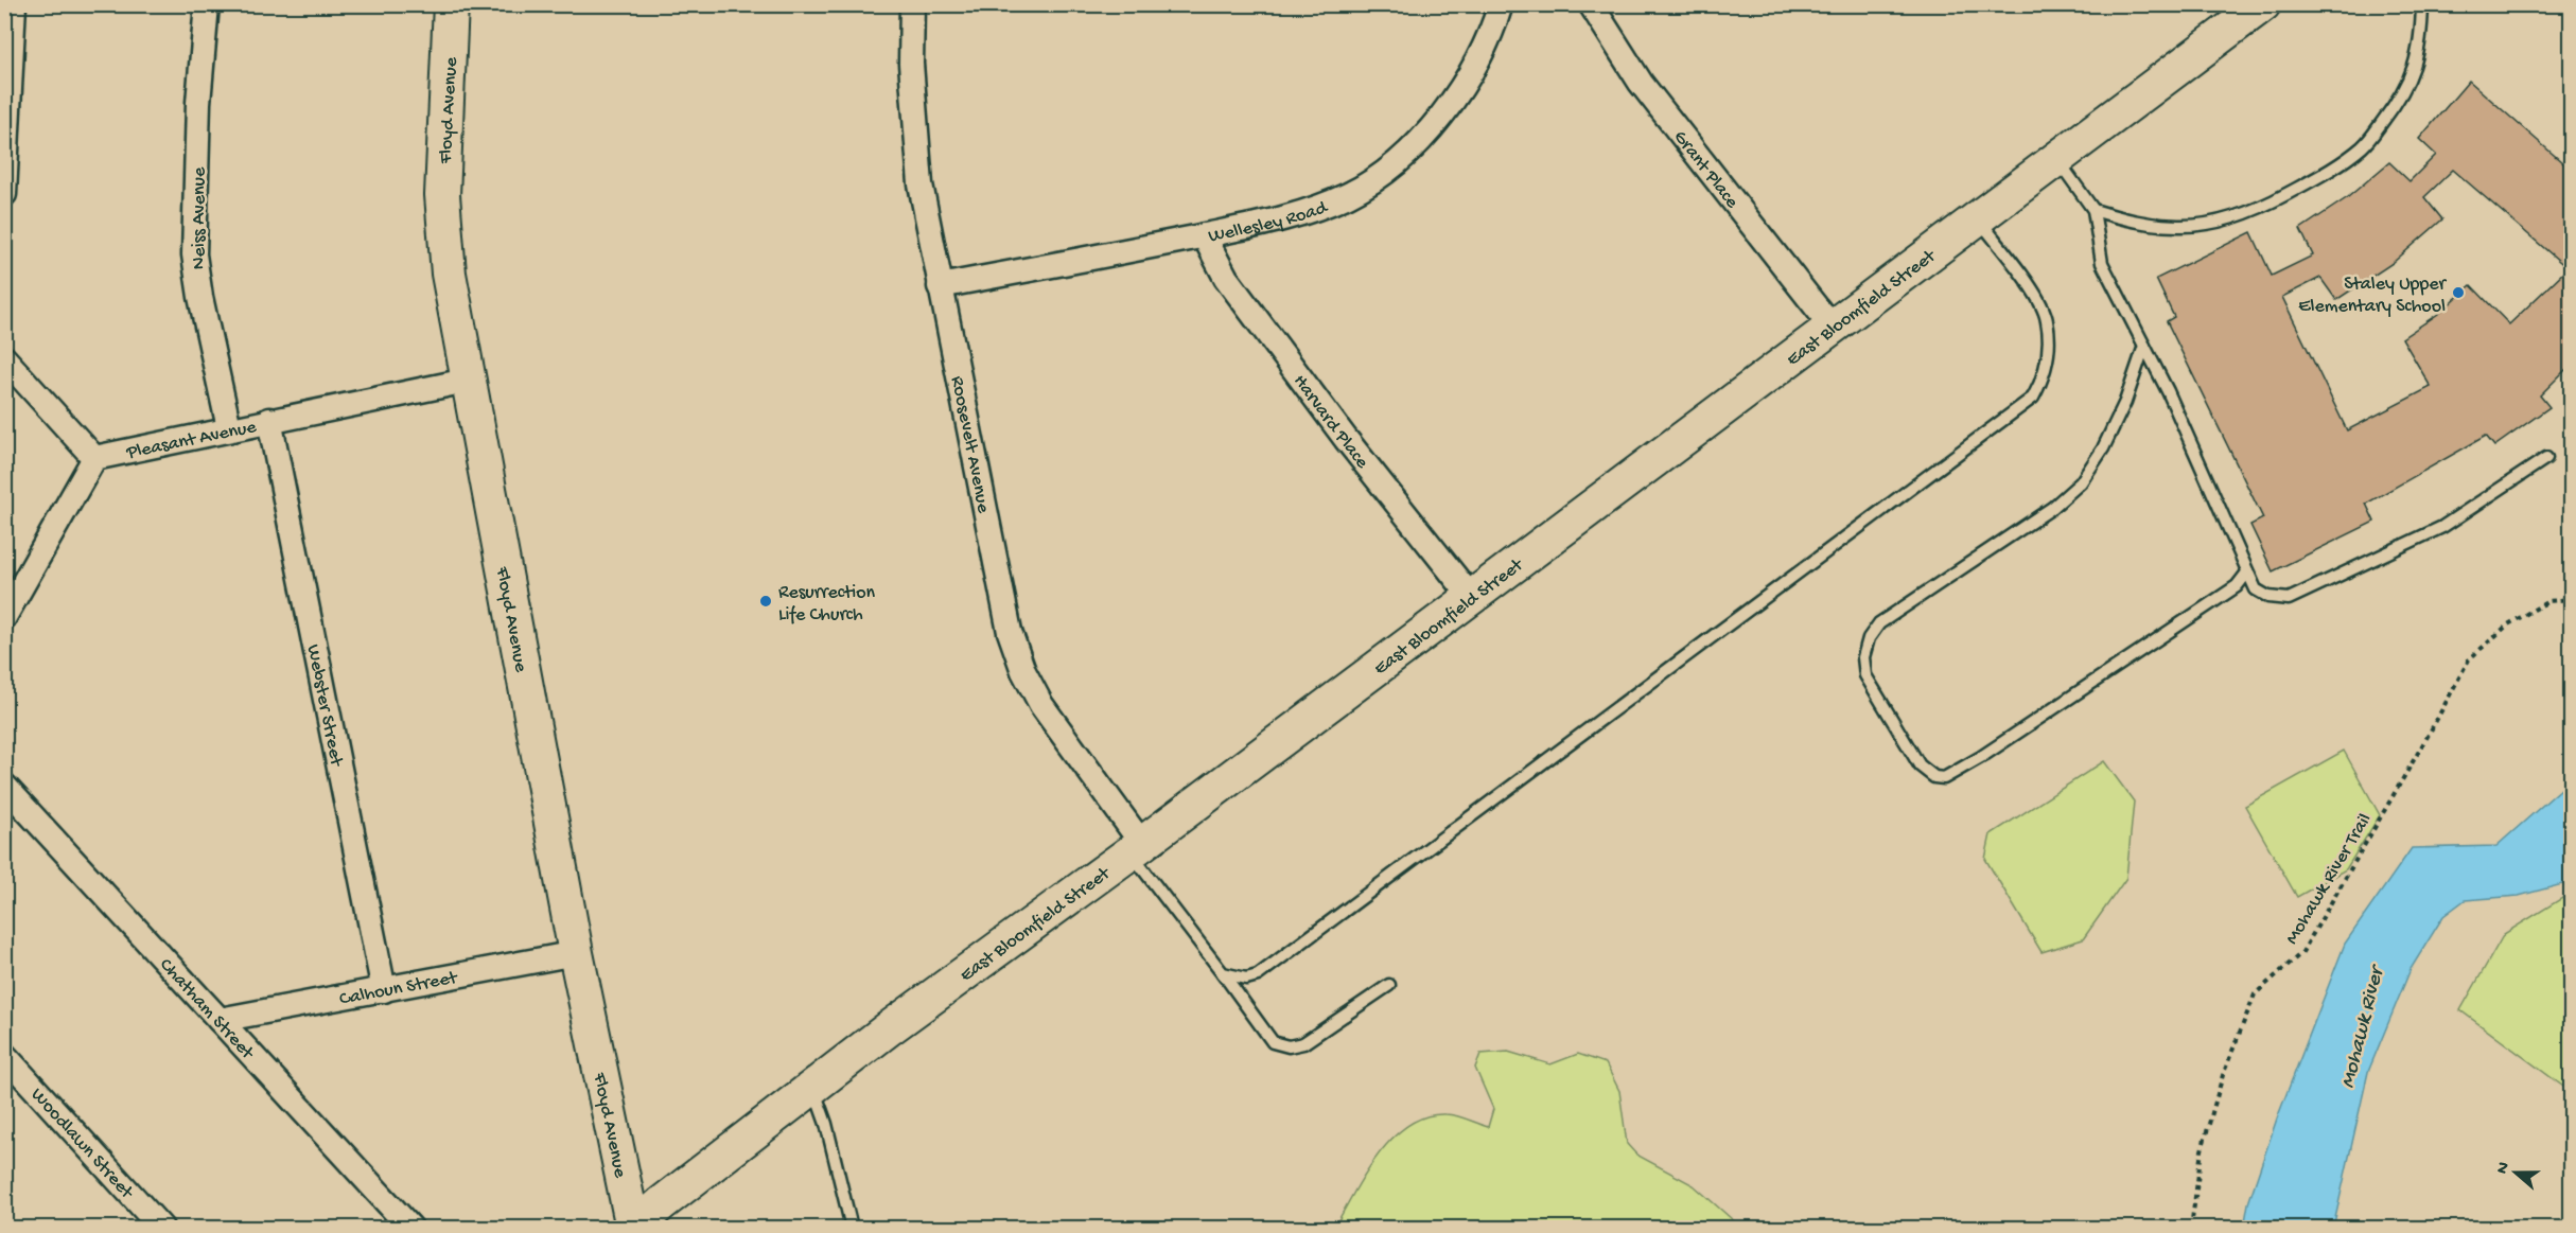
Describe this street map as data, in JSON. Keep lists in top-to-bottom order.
{
  "streets": {
    "street": [
      "Floyd Avenue",
      "Grant Place",
      "Neiss Avenue",
      "Wellesley Road",
      "East Bloomfield Street",
      "Harvard Place",
      "Pleasant Avenue",
      "Roosevelt Avenue",
      "Webster Street",
      "Calhoun Street",
      "Chatham Street",
      "Woodlawn Street"
    ],
    "path": ["Mohawk River Trail"]
  },
  "crossings": [
    ["Floyd Avenue", "East Bloomfield Street"],
    ["Floyd Avenue", "Pleasant Avenue"],
    ["Floyd Avenue", "Calhoun Street"],
    ["Grant Place", "East Bloomfield Street"],
    ["Neiss Avenue", "Pleasant Avenue"],
    ["Wellesley Road", "Harvard Place"],
    ["Wellesley Road", "Roosevelt Avenue"],
    ["East Bloomfield Street", "Harvard Place"],
    ["East Bloomfield Street", "Roosevelt Avenue"],
    ["Pleasant Avenue", "Webster Street"],
    ["Webster Street", "Calhoun Street"],
    ["Calhoun Street", "Chatham Street"]
  ],
  "water": ["Mohawk River"],
  "places": ["Staley Upper Elementary School", "Resurrection Life Church"],
  "north": "left"
}
